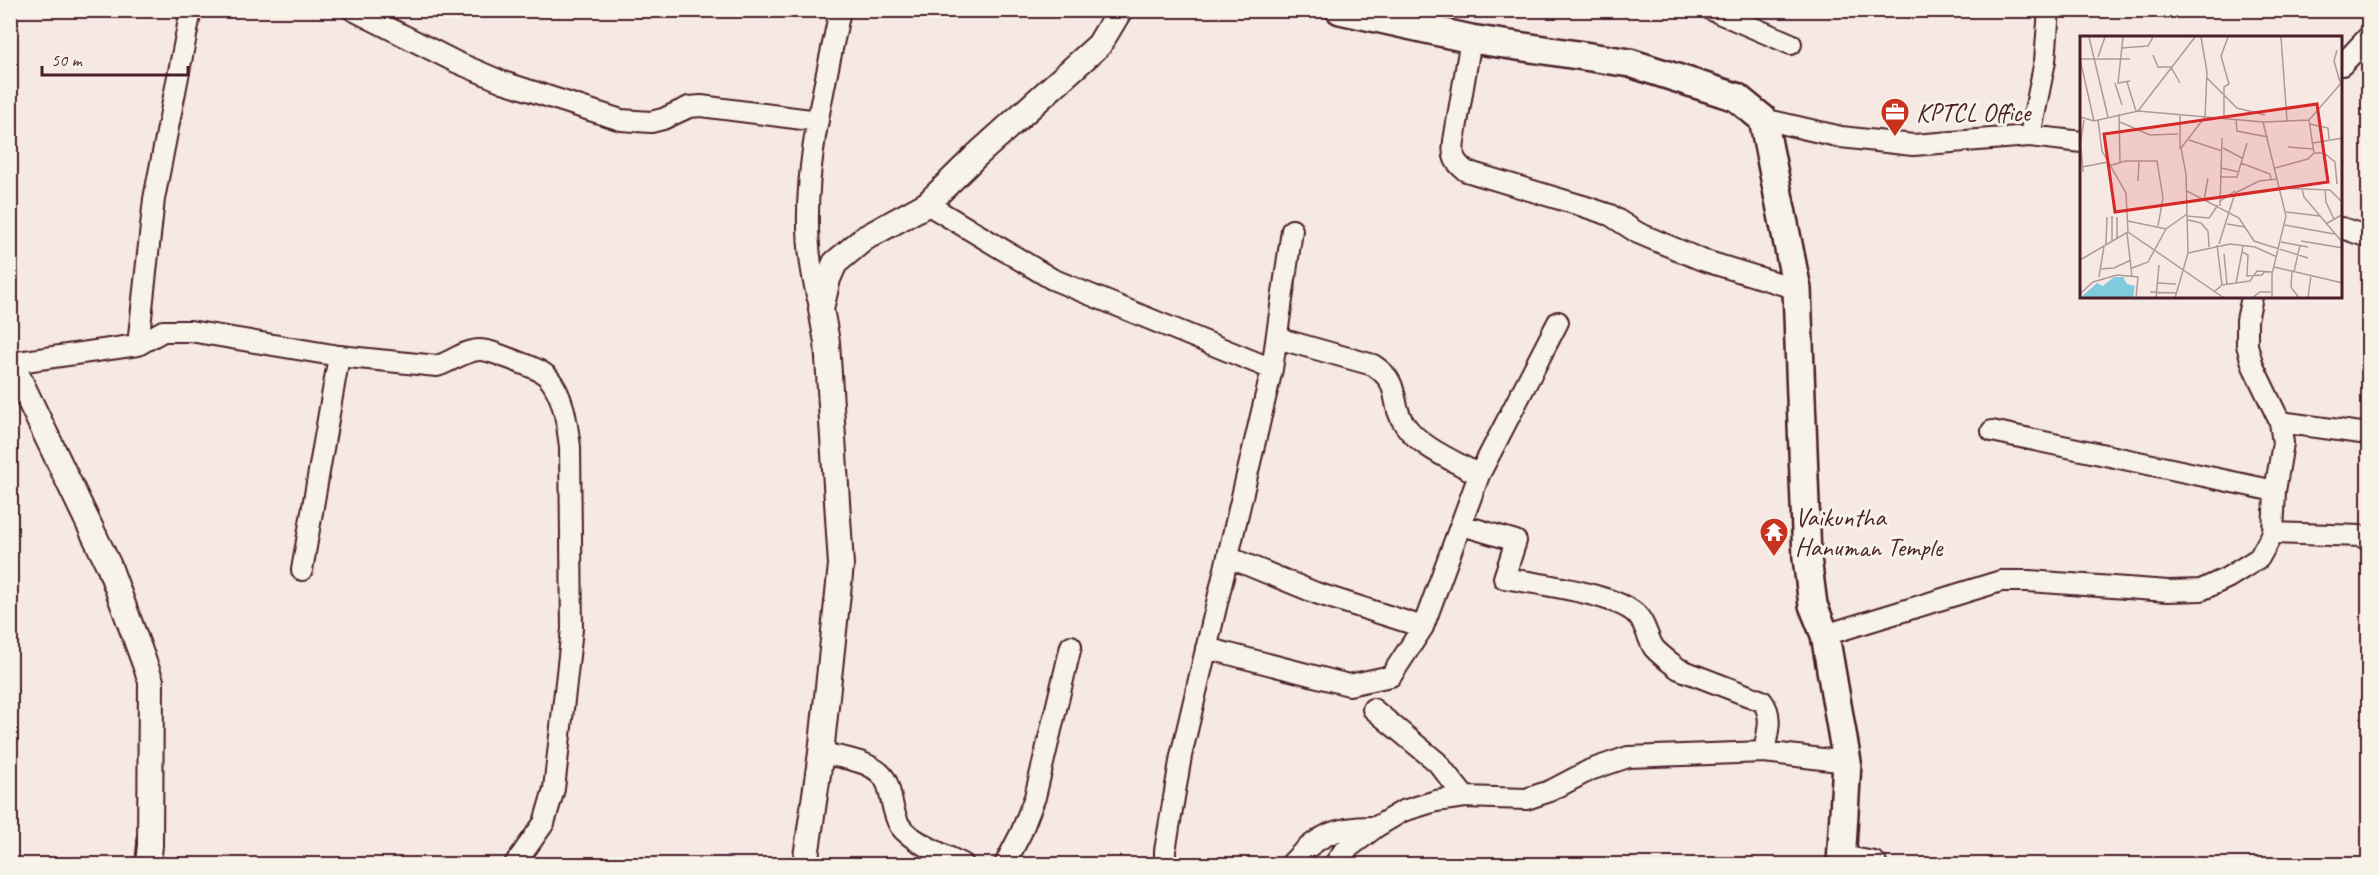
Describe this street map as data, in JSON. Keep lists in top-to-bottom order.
{
  "places": {
    "office": ["KPTCL Office"],
    "temple": ["Vaikuntha Hanuman Temple"]
  },
  "scale_bar": "50 m"
}
